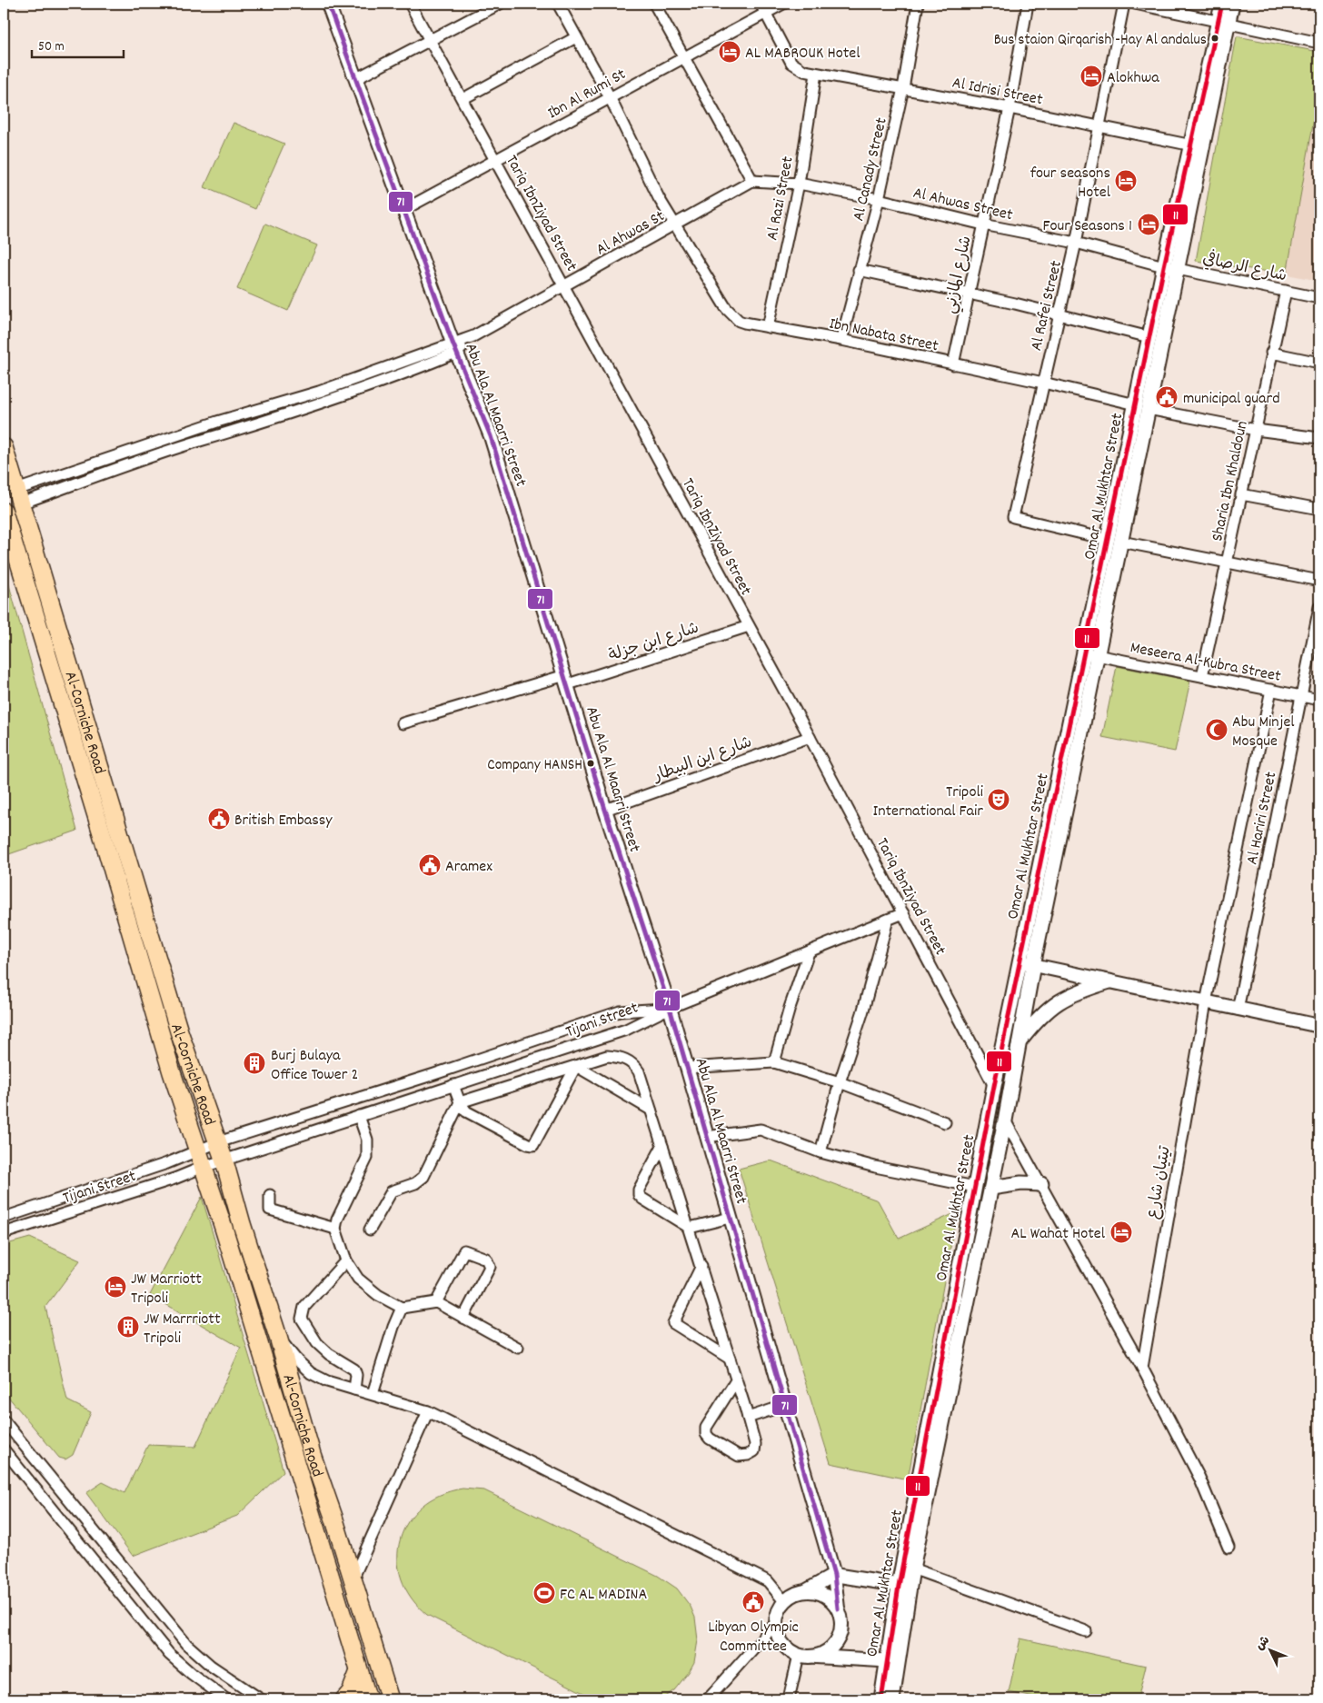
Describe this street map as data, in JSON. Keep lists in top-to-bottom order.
{
  "streets": {
    "highway": ["Al-Corniche Road"],
    "main road": ["Omar Al Mukhtar Street"],
    "street": [
      "Al Idrisi Street",
      "Ibn Al Rumi St",
      "Al Canady Street",
      "Al Razi Street",
      "Al Ahwas Street",
      "Tariq IbnZiyad Street",
      "Al Ahwas St",
      "شارع الرصافي",
      "شارع المازني",
      "Al Rafei Street",
      "Ibn Nabata Street",
      "Abu Ala Al Maarri Street",
      "Sharia Ibn Khaldoun",
      "شارع ابن جزلة",
      "Meseera Al-Kubra Street",
      "شارع ابن البيطار",
      "Al Hariri Street",
      "Tijani Street",
      "تيتيان شارع"
    ]
  },
  "crossings": [
    ["Al Idrisi Street", "Ibn Al Rumi St"],
    ["Al Idrisi Street", "Al Canady Street"],
    ["Al Idrisi Street", "Al Razi Street"],
    ["Al Idrisi Street", "شارع المازني"],
    ["Al Idrisi Street", "Al Rafei Street"],
    ["Al Idrisi Street", "Omar Al Mukhtar Street"],
    ["Ibn Al Rumi St", "Tariq IbnZiyad Street"],
    ["Ibn Al Rumi St", "Ibn Nabata Street"],
    ["Ibn Al Rumi St", "Abu Ala Al Maarri Street"],
    ["Al Canady Street", "Al Ahwas Street"],
    ["Al Canady Street", "Ibn Nabata Street"],
    ["Al Razi Street", "Al Ahwas Street"],
    ["Al Razi Street", "Ibn Nabata Street"],
    ["Al Ahwas Street", "Al Ahwas St"],
    ["Al Ahwas Street", "شارع الرصافي"],
    ["Al Ahwas Street", "شارع المازني"],
    ["Al Ahwas Street", "Al Rafei Street"],
    ["Al Ahwas Street", "Omar Al Mukhtar Street"],
    ["Tariq IbnZiyad Street", "Al Ahwas St"],
    ["Tariq IbnZiyad Street", "Omar Al Mukhtar Street"],
    ["Tariq IbnZiyad Street", "شارع ابن جزلة"],
    ["Tariq IbnZiyad Street", "شارع ابن البيطار"],
    ["Al Ahwas St", "Ibn Nabata Street"],
    ["Al Ahwas St", "Abu Ala Al Maarri Street"],
    ["شارع الرصافي", "Sharia Ibn Khaldoun"],
    ["شارع الرصافي", "Omar Al Mukhtar Street"],
    ["شارع المازني", "Ibn Nabata Street"],
    ["Al Rafei Street", "Ibn Nabata Street"],
    ["Al Rafei Street", "Omar Al Mukhtar Street"],
    ["Ibn Nabata Street", "Sharia Ibn Khaldoun"],
    ["Ibn Nabata Street", "Omar Al Mukhtar Street"],
    ["Abu Ala Al Maarri Street", "شارع ابن جزلة"],
    ["Abu Ala Al Maarri Street", "شارع ابن البيطار"],
    ["Abu Ala Al Maarri Street", "Tijani Street"],
    ["Sharia Ibn Khaldoun", "Meseera Al-Kubra Street"],
    ["Omar Al Mukhtar Street", "Meseera Al-Kubra Street"],
    ["Meseera Al-Kubra Street", "Al Hariri Street"],
    ["Meseera Al-Kubra Street", "تيتيان شارع"],
    ["Al-Corniche Road", "Tijani Street"]
  ],
  "places": {
    "other": ["Bus staion Qirqarish -Hay Al andalus", "Company HANSH"],
    "hotel": [
      "AL MABROUK Hotel",
      "Alokhwa",
      "four seasons Hotel",
      "Four Seasons 1",
      "AL Wahat Hotel",
      "JW Marriott Tripoli"
    ],
    "public building": [
      "municipal guard",
      "British Embassy",
      "Aramex",
      "Libyan Olympic Committee"
    ],
    "mosque": ["Abu Minjel Mosque"],
    "theatre": ["Tripoli International Fair"],
    "building": ["Burj Bulaya Office Tower 2", "JW Marrriott Tripoli"],
    "sports": ["FC AL MADINA"]
  },
  "lines": ["transit line 71", "transit line 11"],
  "scale_bar": "50 m",
  "north": "top left"
}
